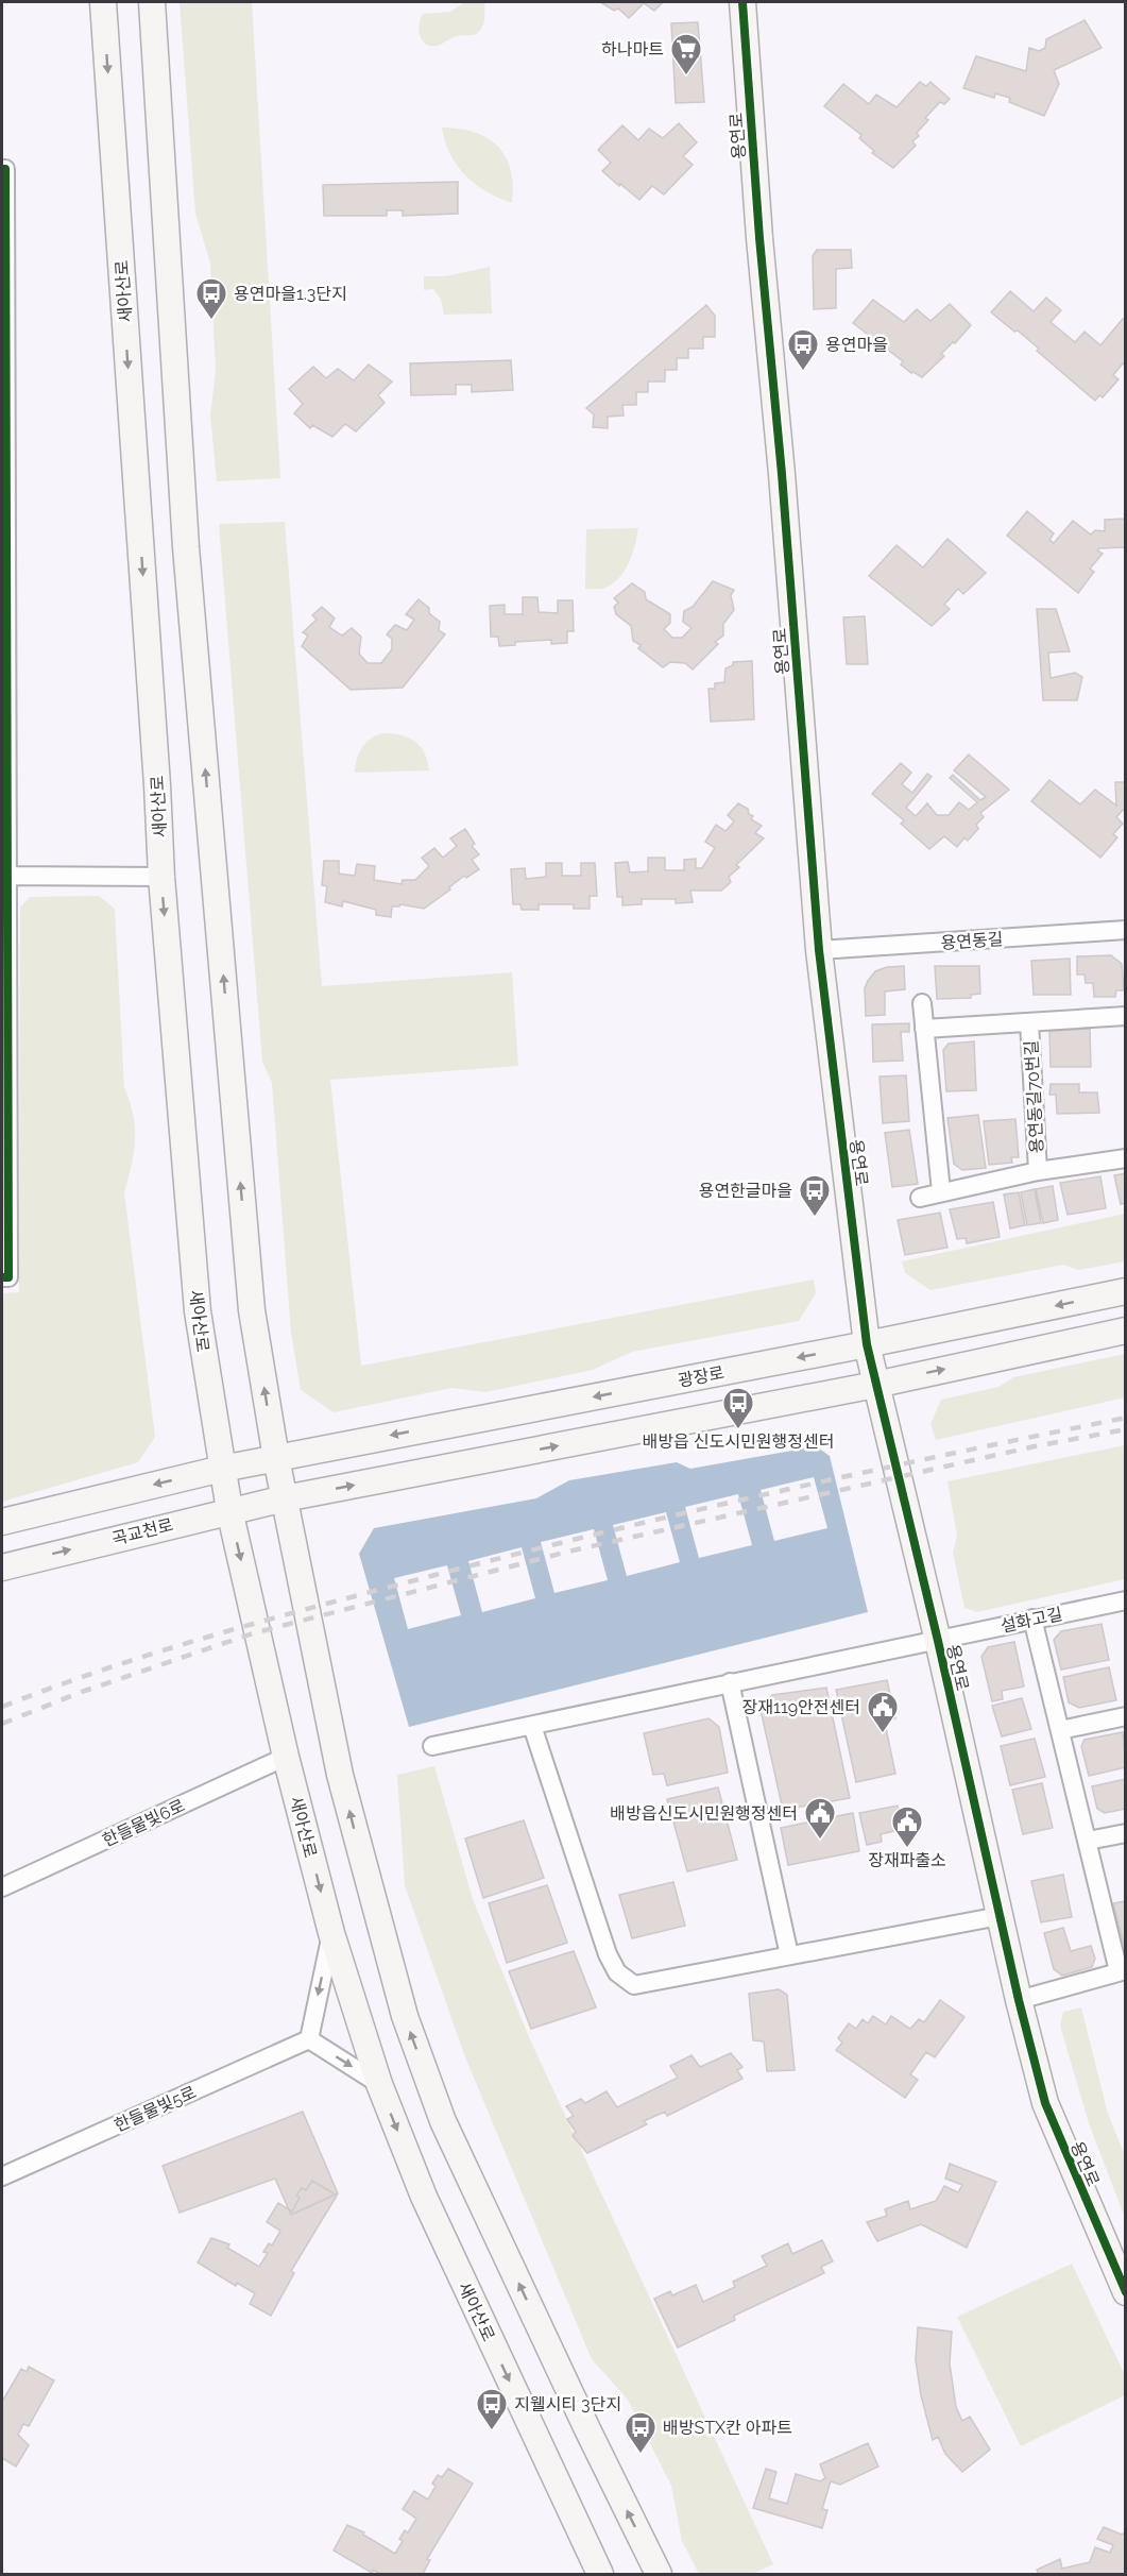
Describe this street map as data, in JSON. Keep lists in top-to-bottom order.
{
  "streets": {
    "main road": [
      "용연로",
      "새아산로",
      "광장로",
      "곡교천로"
    ],
    "street": [
      "용연동길",
      "용연동길70번길",
      "설화고길",
      "한들물빛6로",
      "한들물빛5로"
    ]
  },
  "crossings": [
    ["용연로", "용연동길"],
    ["용연로", "광장로"],
    ["용연로", "설화고길"],
    ["새아산로", "곡교천로"],
    ["새아산로", "한들물빛6로"]
  ],
  "places": {
    "supermarket": ["하나마트"],
    "bus stop": [
      "용연마을1.3단지",
      "용연마을",
      "용연한글마을",
      "배방읍 신도시민원행정센터",
      "지웰시티 3단지",
      "배방STX칸 아파트"
    ],
    "public building": ["장재119안전센터", "배방읍신도시민원행정센터", "장재파출소"]
  }
}
